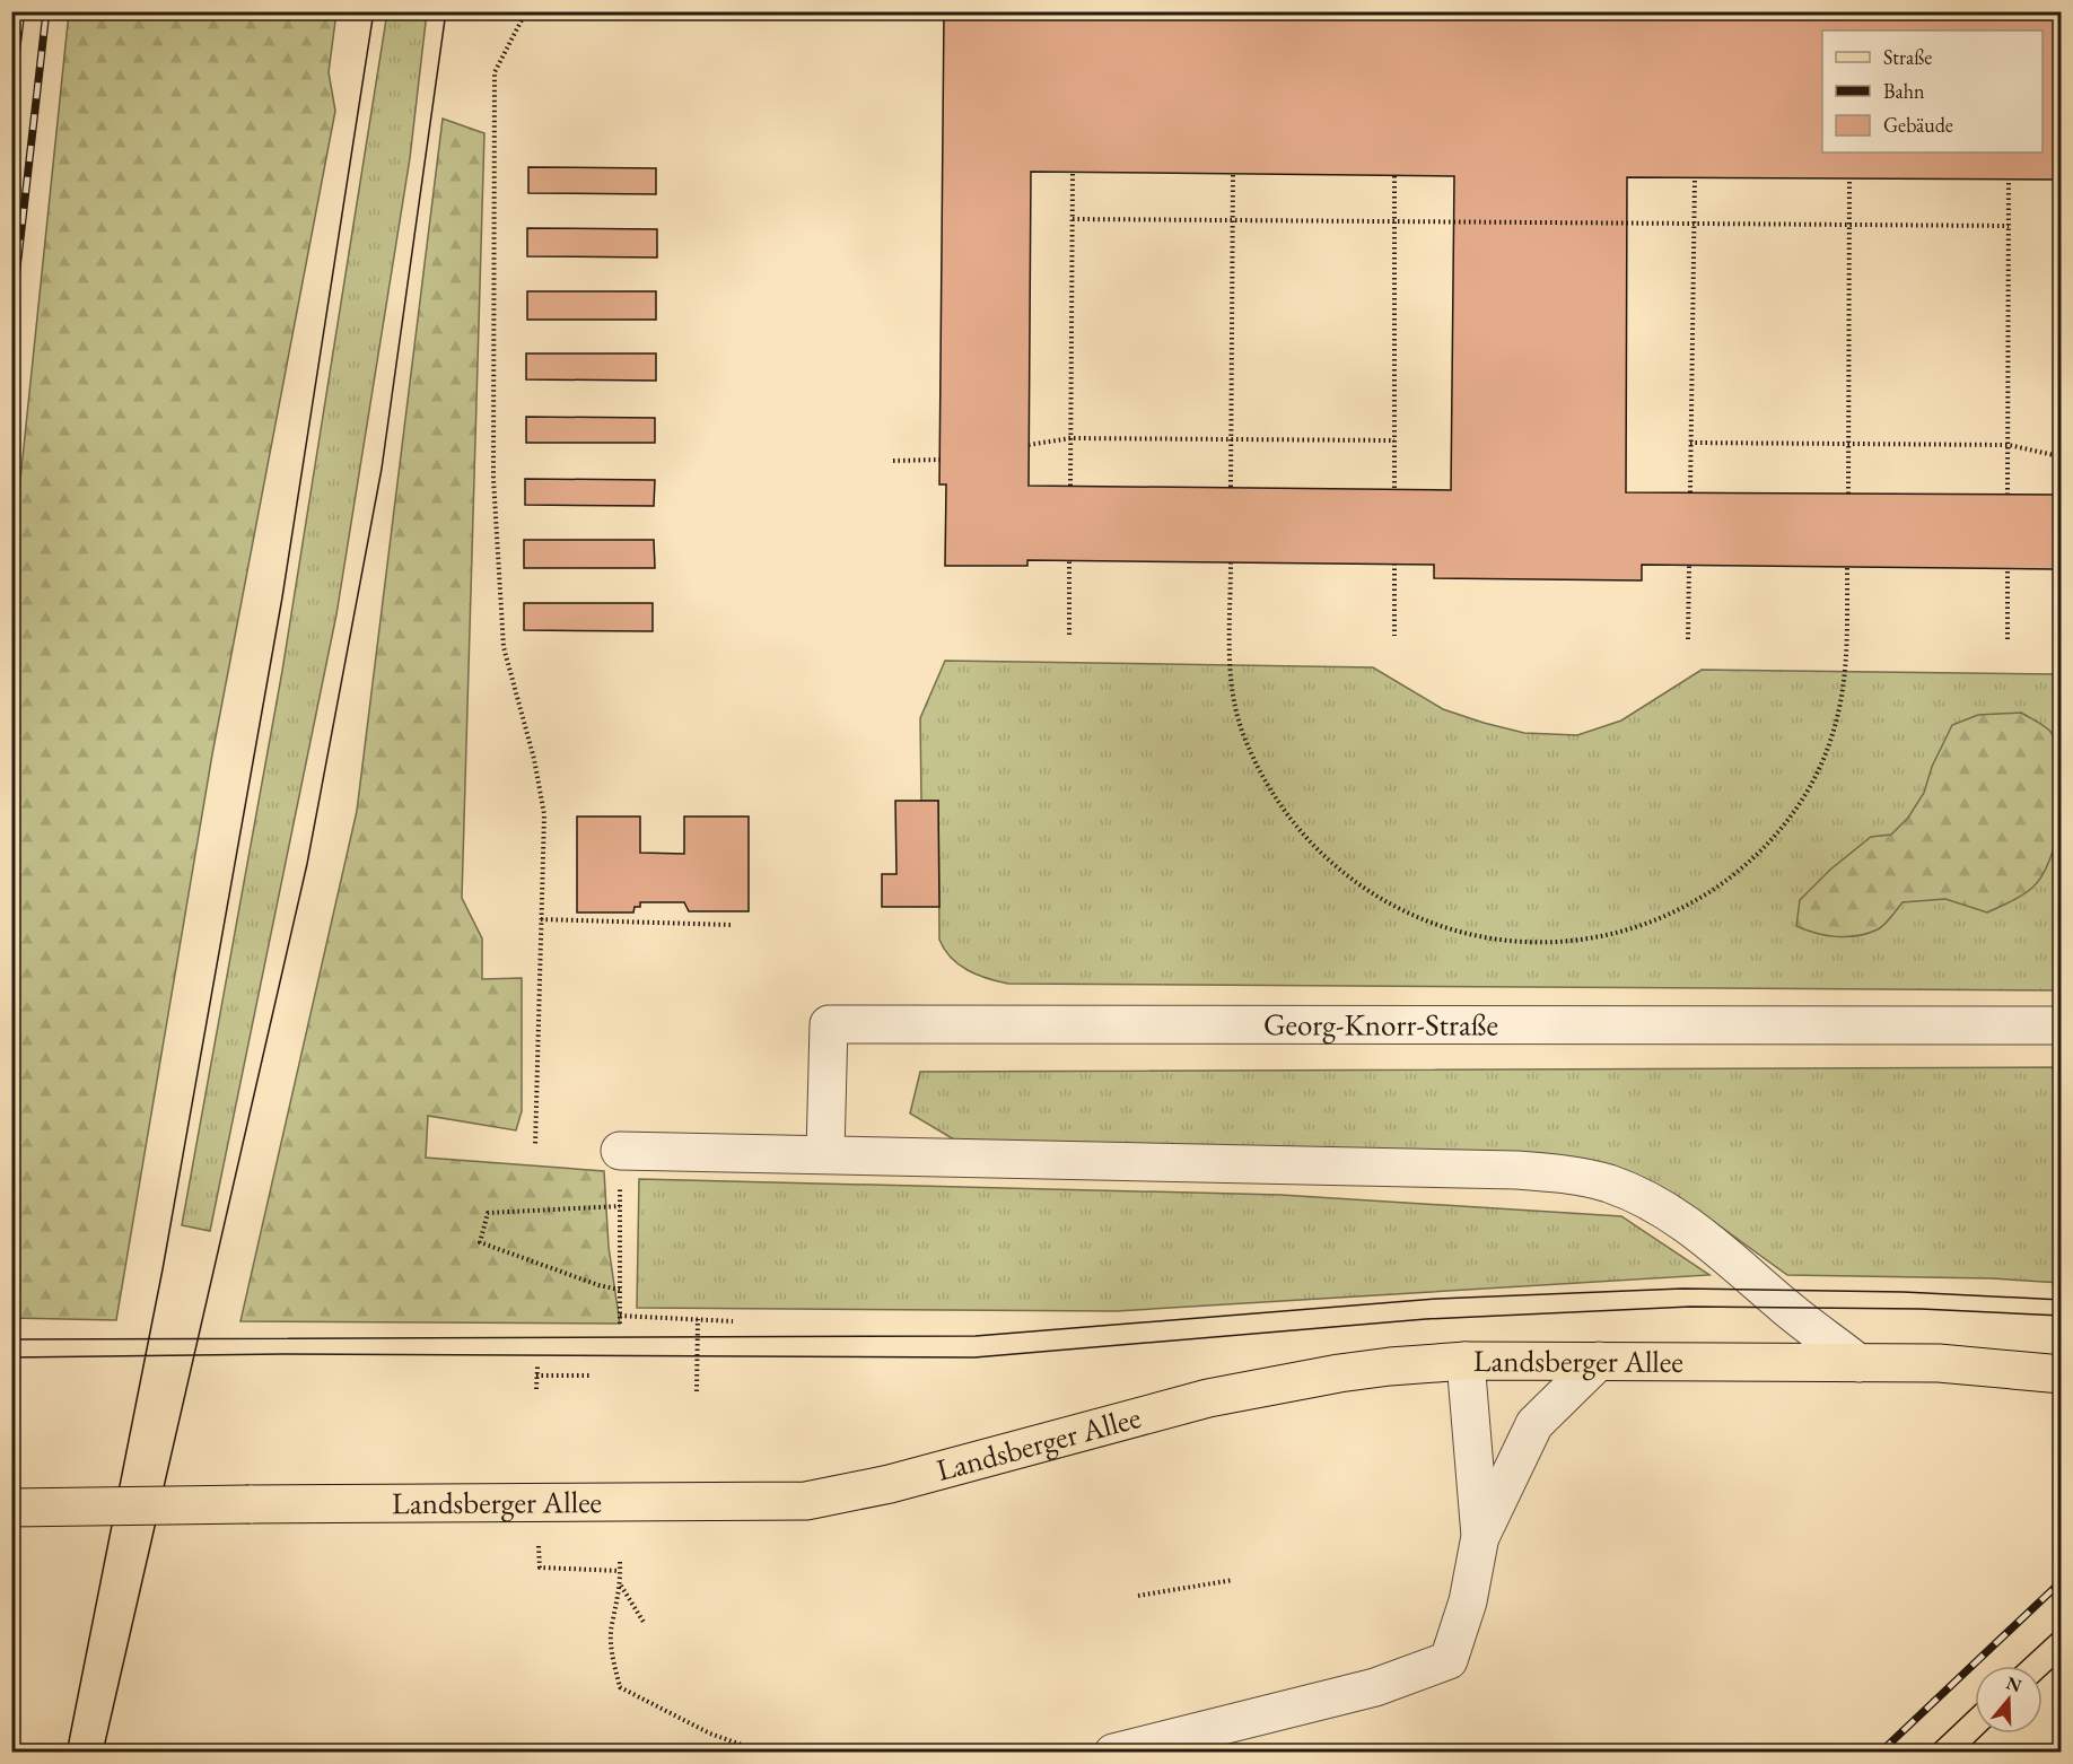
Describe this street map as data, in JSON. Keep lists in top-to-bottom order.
{
  "streets": {
    "main road": ["Landsberger Allee"],
    "street": ["Georg-Knorr-Straße"]
  },
  "legend": ["Straße", "Bahn", "Gebäude"],
  "north": "top"
}
